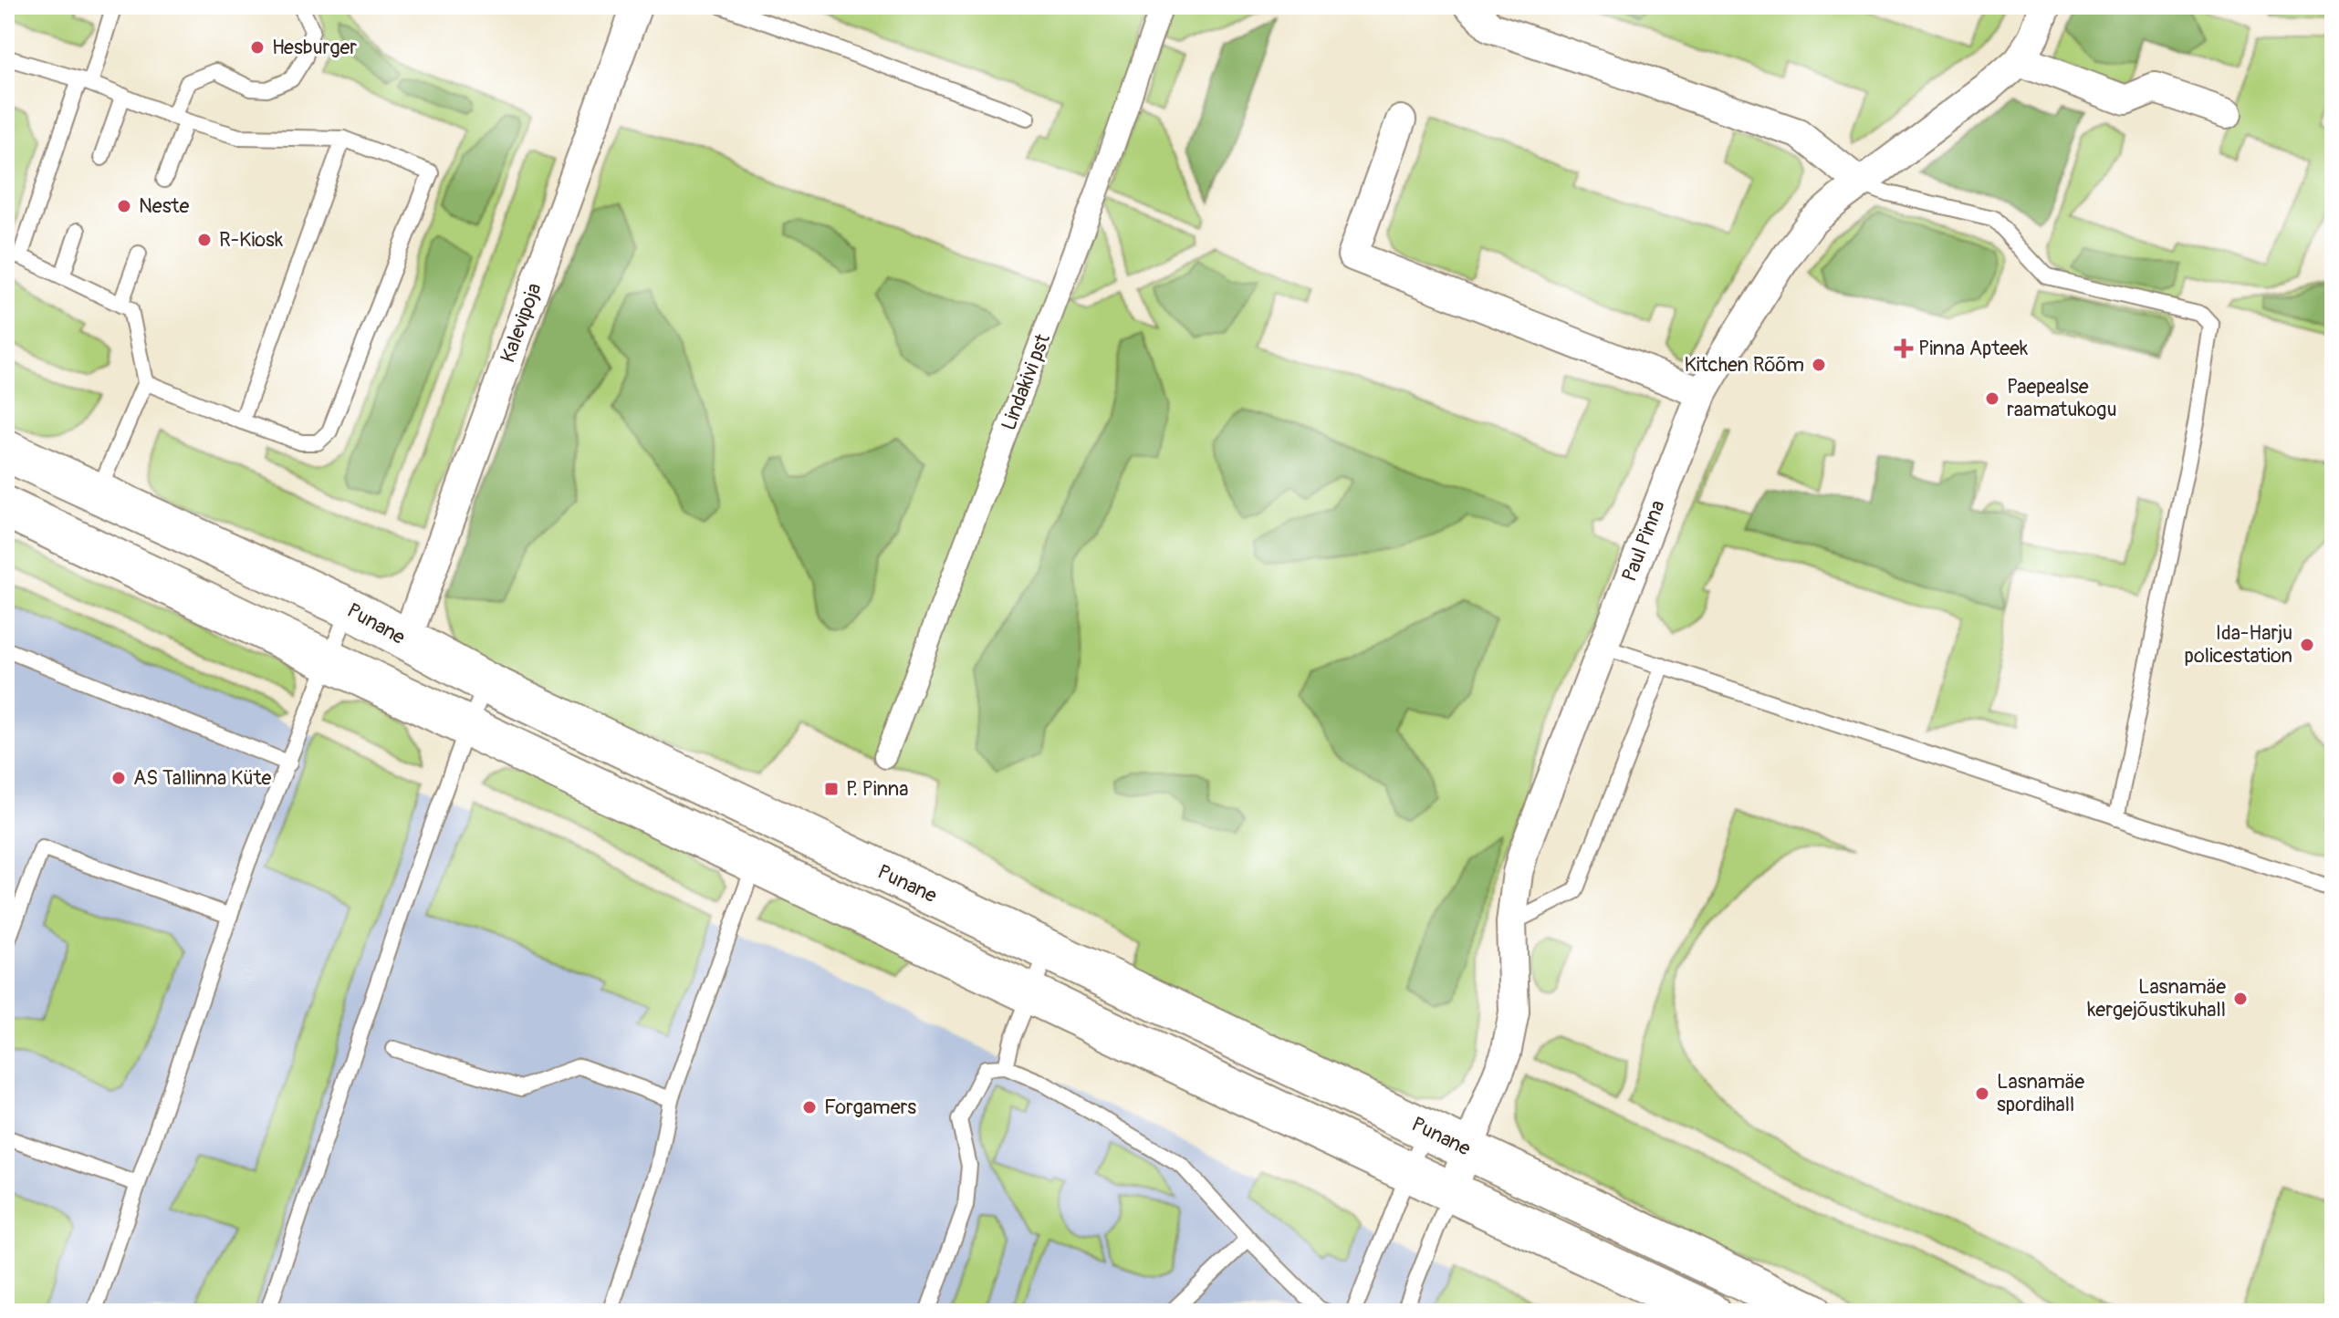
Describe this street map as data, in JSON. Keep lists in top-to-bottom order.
{
  "streets": {
    "main road": ["Punane"],
    "street": ["Kalevipoja", "Lindakivi pst", "Paul Pinna"]
  },
  "crossings": [
    ["Kalevipoja", "Punane"],
    ["Paul Pinna", "Punane"]
  ],
  "places": {
    "other": [
      "Hesburger",
      "Neste",
      "R-Kiosk",
      "Kitchen Rõõm",
      "Paepealse raamatukogu",
      "Ida-Harju policestation",
      "AS Tallinna Küte",
      "Lasnamäe kergejõustikuhall",
      "Lasnamäe spordihall",
      "Forgamers"
    ],
    "health": ["Pinna Apteek"],
    "transit": ["P. Pinna"]
  }
}
